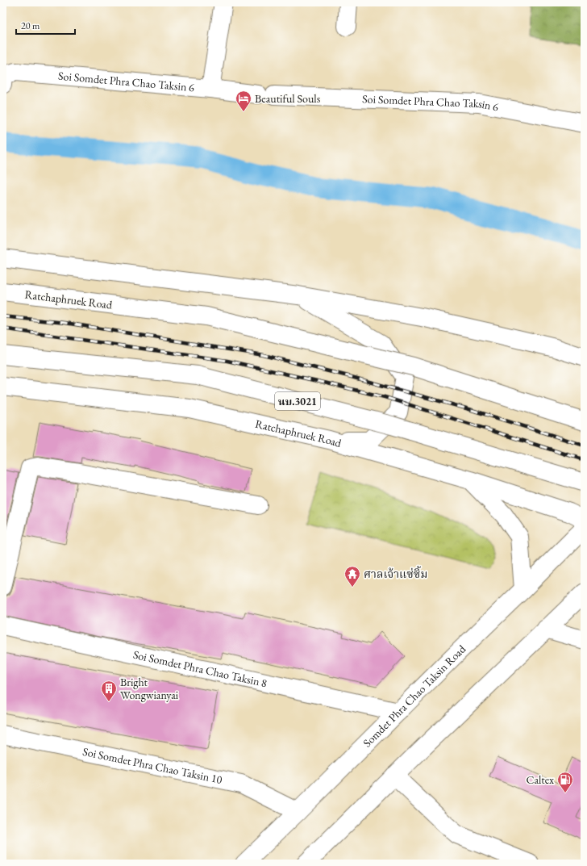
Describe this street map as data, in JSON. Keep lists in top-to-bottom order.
{
  "streets": {
    "main road": [
      "Soi Somdet Phra Chao Taksin 6",
      "Ratchaphruek Road",
      "นบ.3021",
      "Soi Somdet Phra Chao Taksin 8",
      "Somdet Phra Chao Taksin Road",
      "Soi Somdet Phra Chao Taksin 10"
    ]
  },
  "crossings": [
    ["Soi Somdet Phra Chao Taksin 8", "Somdet Phra Chao Taksin Road"],
    ["Somdet Phra Chao Taksin Road", "Soi Somdet Phra Chao Taksin 10"]
  ],
  "places": {
    "hotel": ["Beautiful Souls"],
    "temple": ["ศาลเจ้าแซ่ซิ้ม"],
    "building": ["Bright Wongwianyai"],
    "fuel station": ["Caltex"]
  },
  "scale_bar": "20 m"
}
